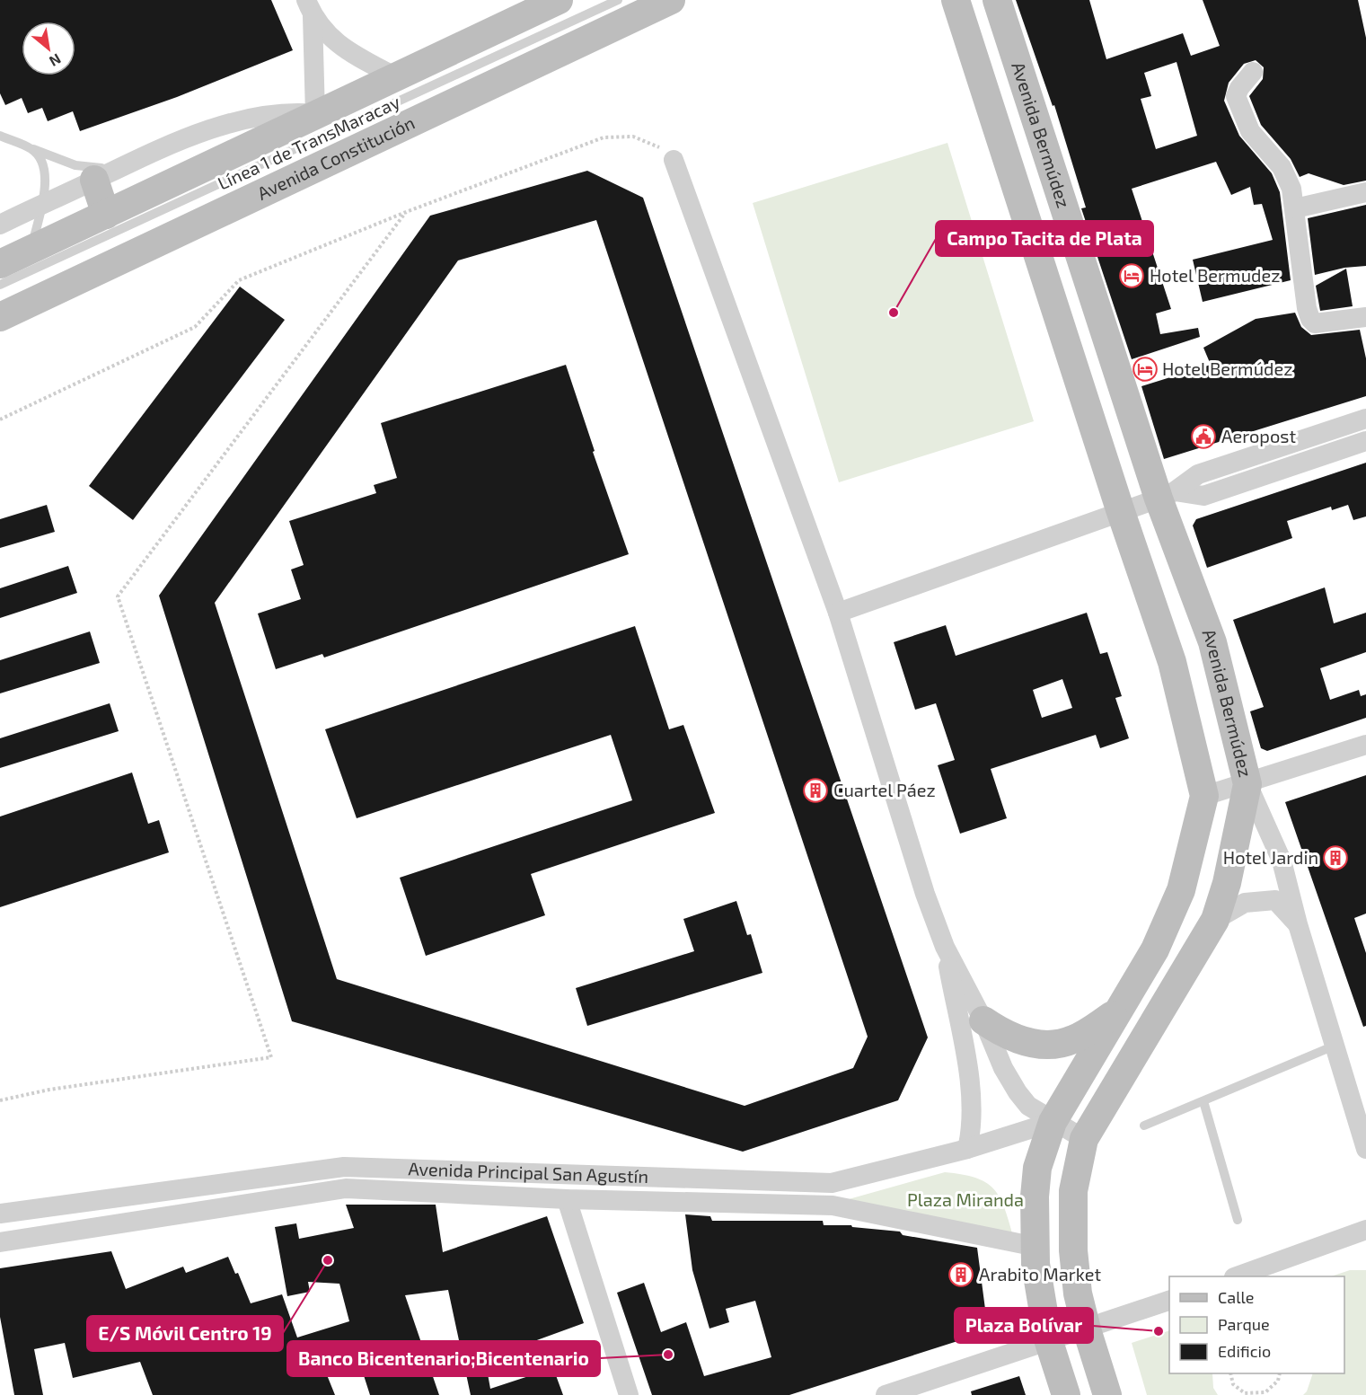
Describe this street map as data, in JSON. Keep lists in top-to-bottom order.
{
  "streets": {
    "street": ["Avenida Bermúdez", "Avenida Constitución", "Avenida Principal San Agustín"],
    "lane": ["Línea 1 de TransMaracay"]
  },
  "parks": ["Plaza Miranda"],
  "places": {
    "hotel": ["Hotel Bermudez", "Hotel Bermúdez"],
    "other": [
      "Campo Tacita de Plata",
      "E/S Móvil Centro 19",
      "Plaza Bolívar",
      "Banco Bicentenario;Bicentenario"
    ],
    "public building": ["Aeropost"],
    "building": ["Cuartel Páez", "Hotel Jardin", "Arabito Market"]
  },
  "legend": ["Calle", "Parque", "Edificio"],
  "north": "bottom right"
}
